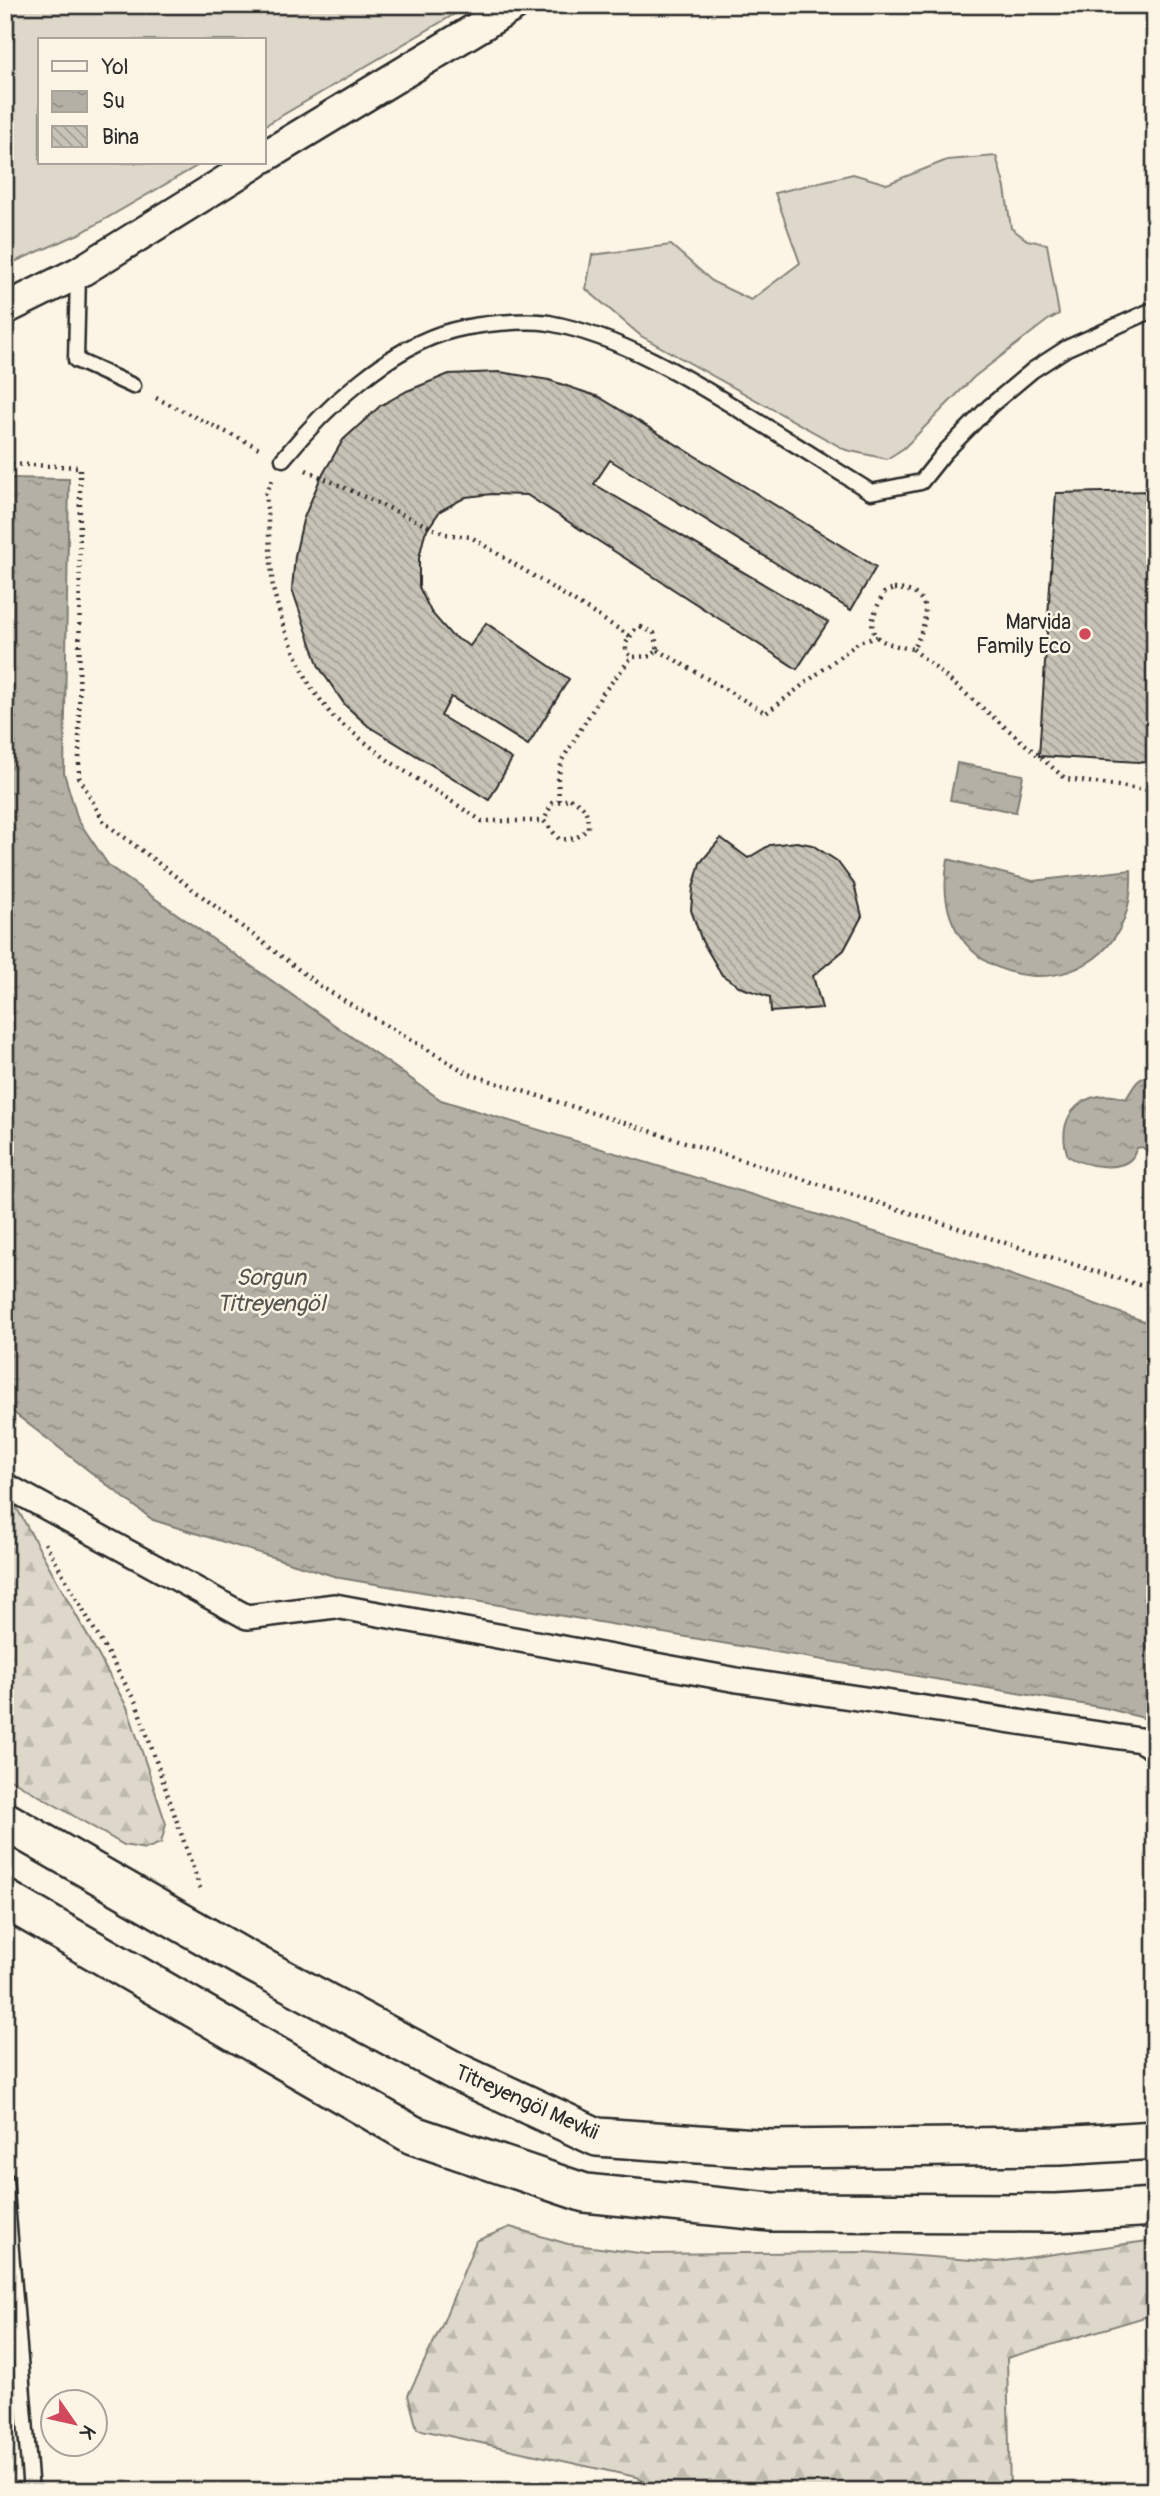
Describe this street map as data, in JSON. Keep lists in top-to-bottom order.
{
  "streets": {
    "street": ["Titreyengöl Mevkii"]
  },
  "water": ["Sorgun Titreyengöl"],
  "places": ["Marvida Family Eco"],
  "legend": ["Yol", "Su", "Bina"],
  "north": "bottom right"
}
